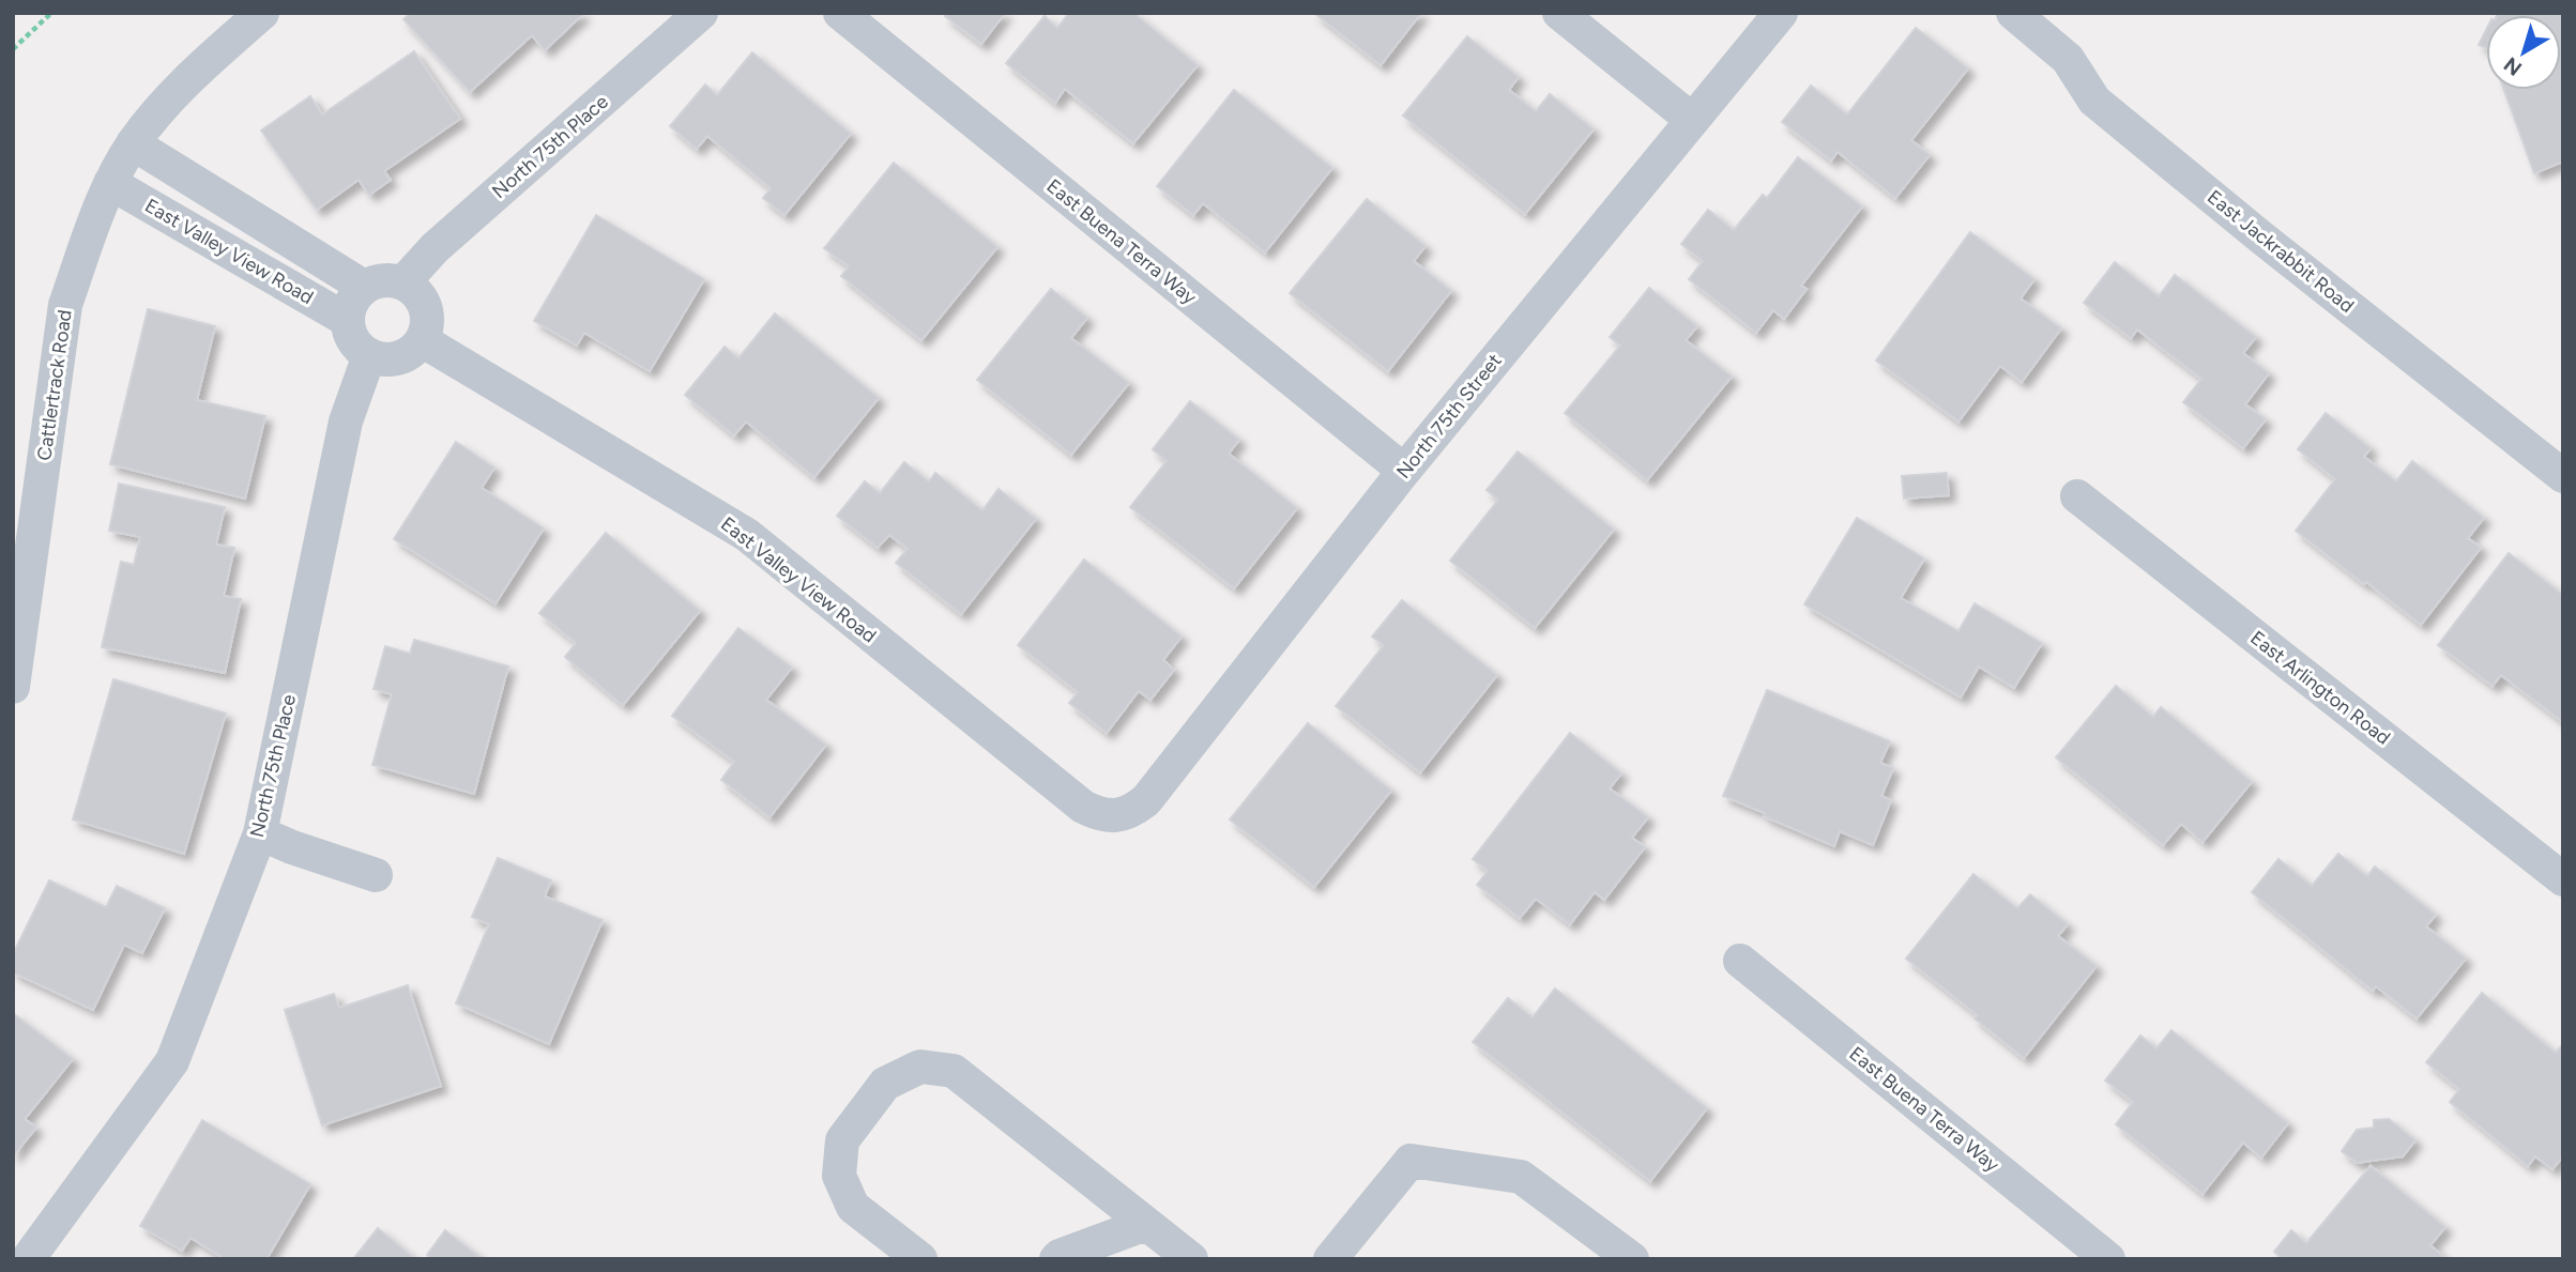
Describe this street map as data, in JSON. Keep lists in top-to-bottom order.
{
  "streets": {
    "street": [
      "North 75th Place",
      "East Buena Terra Way",
      "East Valley View Road",
      "East Jackrabbit Road",
      "Cattlertrack Road",
      "North 75th Street",
      "East Arlington Road"
    ]
  },
  "crossings": [
    ["North 75th Place", "East Valley View Road"],
    ["East Buena Terra Way", "North 75th Street"],
    ["East Valley View Road", "Cattlertrack Road"],
    ["East Valley View Road", "North 75th Street"]
  ],
  "north": "bottom left"
}
